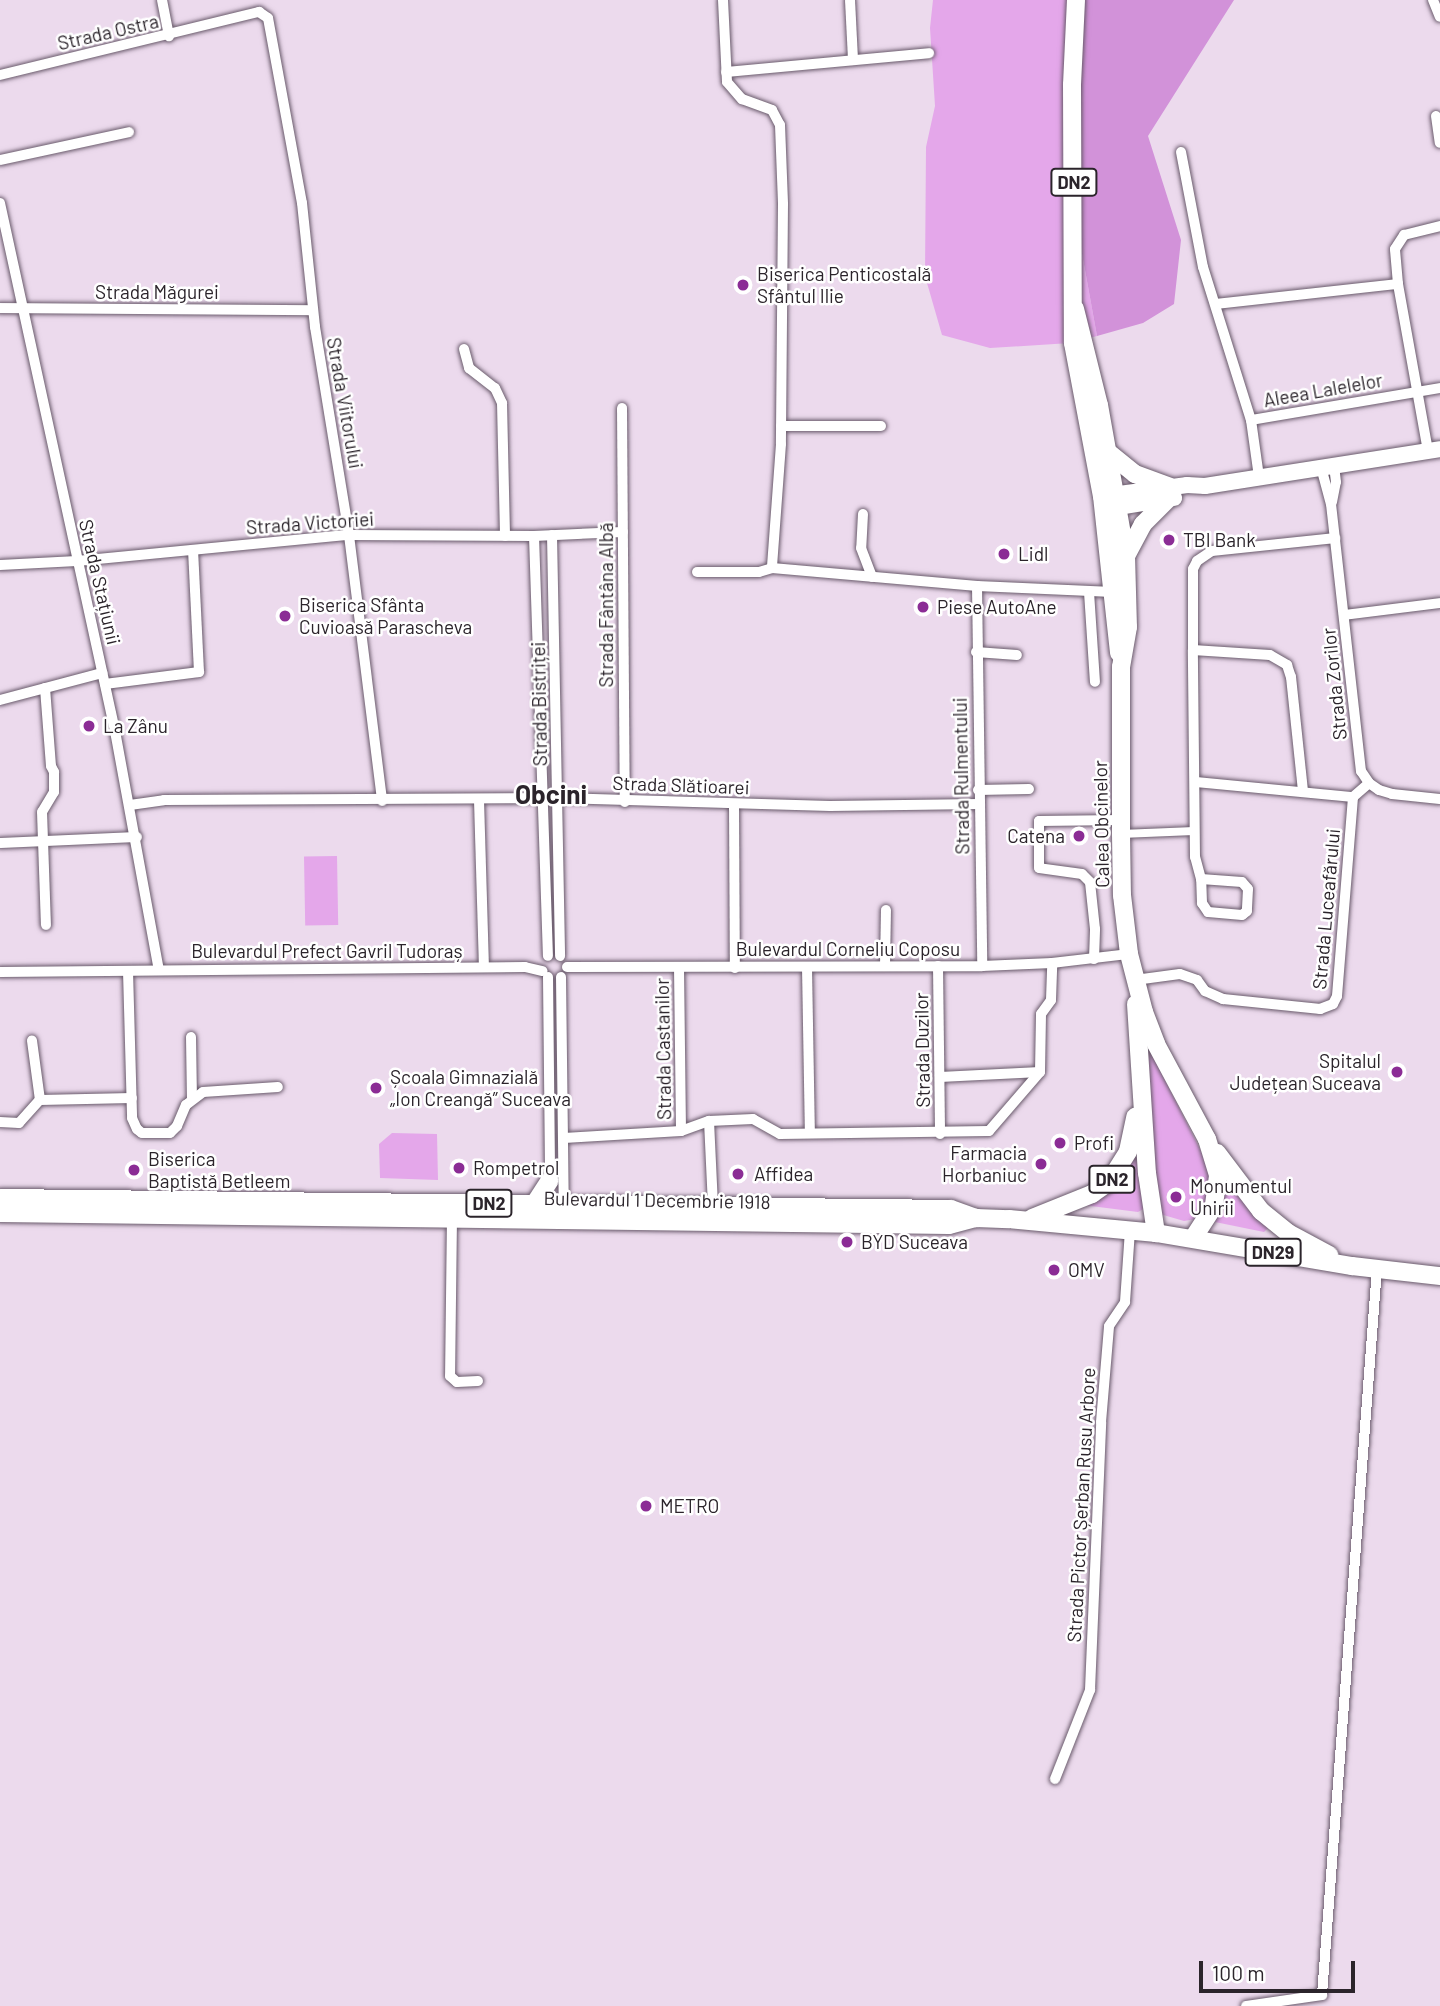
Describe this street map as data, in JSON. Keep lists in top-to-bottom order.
{
  "streets": {
    "main road": [
      "DN2",
      "Calea Obcinelor",
      "Bulevardul 1 Decembrie 1918",
      "DN29"
    ],
    "street": [
      "Strada Ostra",
      "Strada Măgurei",
      "Aleea Lalelelor",
      "Strada Viitorului",
      "Strada Victoriei",
      "Strada Stațiunii",
      "Strada Fântâna Albă",
      "Strada Zorilor",
      "Strada Bistriței",
      "Strada Rulmentului",
      "Strada Slătioarei",
      "Strada Luceafărului",
      "Bulevardul Corneliu Coposu",
      "Bulevardul Prefect Gavril Tudoraș",
      "Strada Castanilor",
      "Strada Duzilor",
      "Strada Pictor Șerban Rusu Arbore"
    ]
  },
  "crossings": [
    ["Strada Ostra", "Strada Viitorului"],
    ["DN2", "Calea Obcinelor"],
    ["DN2", "Bulevardul 1 Decembrie 1918"],
    ["DN2", "DN29"],
    ["DN2", "Strada Pictor Șerban Rusu Arbore"],
    ["Strada Măgurei", "Strada Viitorului"],
    ["Strada Măgurei", "Strada Stațiunii"],
    ["Strada Viitorului", "Strada Victoriei"],
    ["Strada Viitorului", "Strada Slătioarei"],
    ["Strada Victoriei", "Strada Stațiunii"],
    ["Strada Victoriei", "Strada Fântâna Albă"],
    ["Strada Victoriei", "Strada Bistriței"],
    ["Strada Stațiunii", "Strada Slătioarei"],
    ["Strada Stațiunii", "Bulevardul Prefect Gavril Tudoraș"],
    ["Strada Fântâna Albă", "Strada Slătioarei"],
    ["Strada Bistriței", "Strada Slătioarei"],
    ["Strada Bistriței", "Bulevardul Corneliu Coposu"],
    ["Strada Bistriței", "Bulevardul Prefect Gavril Tudoraș"],
    ["Strada Bistriței", "Bulevardul 1 Decembrie 1918"],
    ["Strada Rulmentului", "Strada Slătioarei"],
    ["Strada Rulmentului", "Bulevardul Corneliu Coposu"],
    ["Calea Obcinelor", "Strada Luceafărului"],
    ["Calea Obcinelor", "Bulevardul Corneliu Coposu"],
    ["Calea Obcinelor", "DN29"],
    ["Bulevardul Corneliu Coposu", "Bulevardul Prefect Gavril Tudoraș"],
    ["Bulevardul Corneliu Coposu", "Strada Castanilor"],
    ["Bulevardul Corneliu Coposu", "Strada Duzilor"]
  ],
  "districts": ["Obcini"],
  "places": [
    "Biserica Penticostală Sfântul Ilie",
    "TBI Bank",
    "Lidl",
    "Piese AutoAne",
    "Biserica Sfânta Cuvioasă Parascheva",
    "La Zânu",
    "Catena",
    "Spitalul Județean Suceava",
    "Școala Gimnazială „Ion Creangă” Suceava",
    "Profi",
    "Farmacia Horbaniuc",
    "Rompetrol",
    "Biserica Baptistă Betleem",
    "Affidea",
    "Monumentul Unirii",
    "BYD Suceava",
    "OMV",
    "METRO"
  ],
  "scale_bar": "100 m"
}
